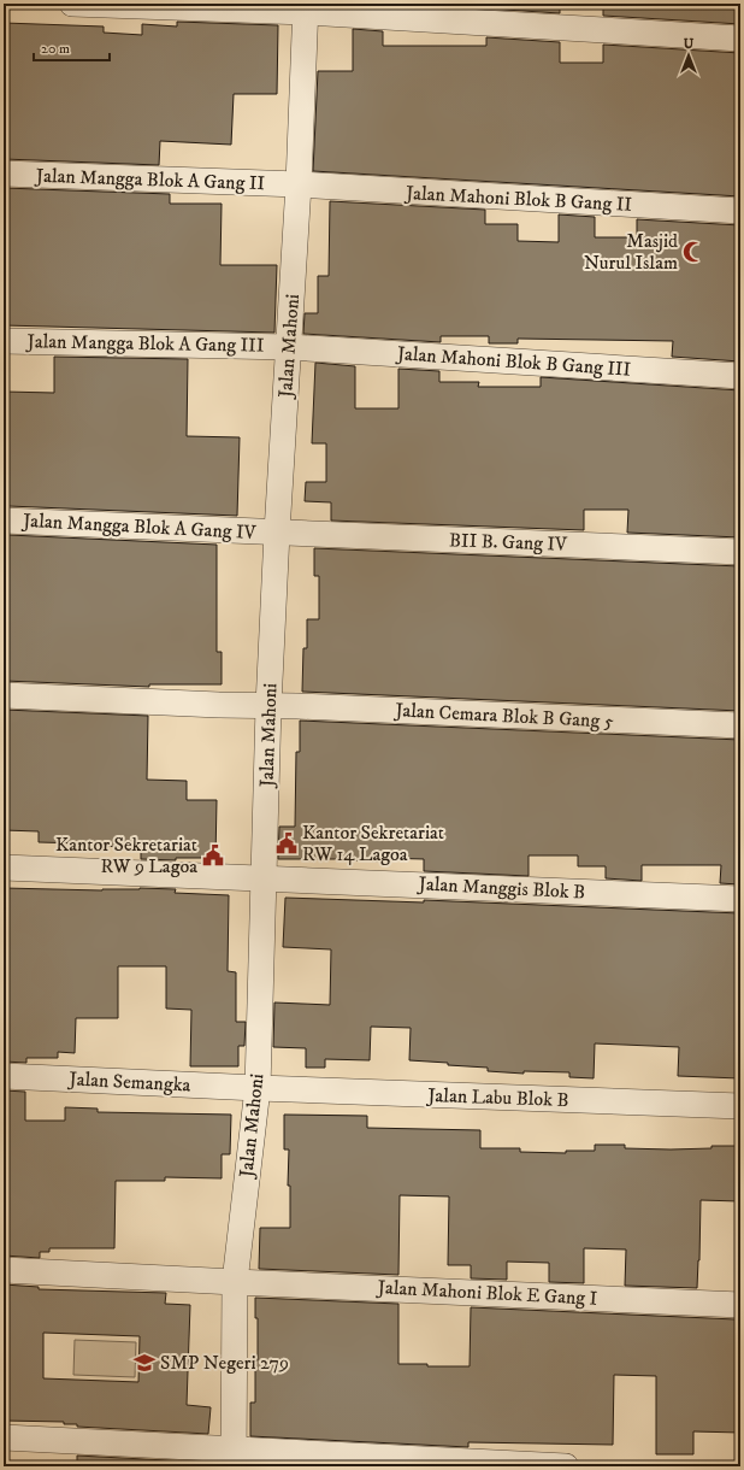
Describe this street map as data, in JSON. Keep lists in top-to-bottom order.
{
  "streets": {
    "street": [
      "Jalan Mangga Blok A Gang II",
      "Jalan Mahoni Blok B Gang II",
      "Jalan Mangga Blok A Gang III",
      "Jalan Mahoni",
      "Jalan Mahoni Blok B Gang III",
      "Jalan Mangga Blok A Gang IV",
      "BII B. Gang IV",
      "Jalan Cemara Blok B Gang 5",
      "Jalan Manggis Blok B",
      "Jalan Semangka",
      "Jalan Labu Blok B",
      "Jalan Mahoni Blok E Gang I"
    ]
  },
  "crossings": [
    ["Jalan Mangga Blok A Gang II", "Jalan Mahoni Blok B Gang II"],
    ["Jalan Mangga Blok A Gang II", "Jalan Mahoni"],
    ["Jalan Mahoni Blok B Gang II", "Jalan Mahoni"],
    ["Jalan Mangga Blok A Gang III", "Jalan Mahoni"],
    ["Jalan Mangga Blok A Gang III", "Jalan Mahoni Blok B Gang III"],
    ["Jalan Mahoni", "Jalan Mahoni Blok B Gang III"],
    ["Jalan Mahoni", "Jalan Mangga Blok A Gang IV"],
    ["Jalan Mahoni", "BII B. Gang IV"],
    ["Jalan Mahoni", "Jalan Cemara Blok B Gang 5"],
    ["Jalan Mahoni", "Jalan Manggis Blok B"],
    ["Jalan Mahoni", "Jalan Semangka"],
    ["Jalan Mahoni", "Jalan Labu Blok B"],
    ["Jalan Mahoni", "Jalan Mahoni Blok E Gang I"],
    ["Jalan Mangga Blok A Gang IV", "BII B. Gang IV"],
    ["Jalan Semangka", "Jalan Labu Blok B"]
  ],
  "places": {
    "mosque": ["Masjid Nurul Islam"],
    "public building": ["Kantor Sekretariat RW 14 Lagoa", "Kantor Sekretariat RW 9 Lagoa"],
    "school or university": ["SMP Negeri 279"]
  },
  "scale_bar": "20 m",
  "north": "top"
}
